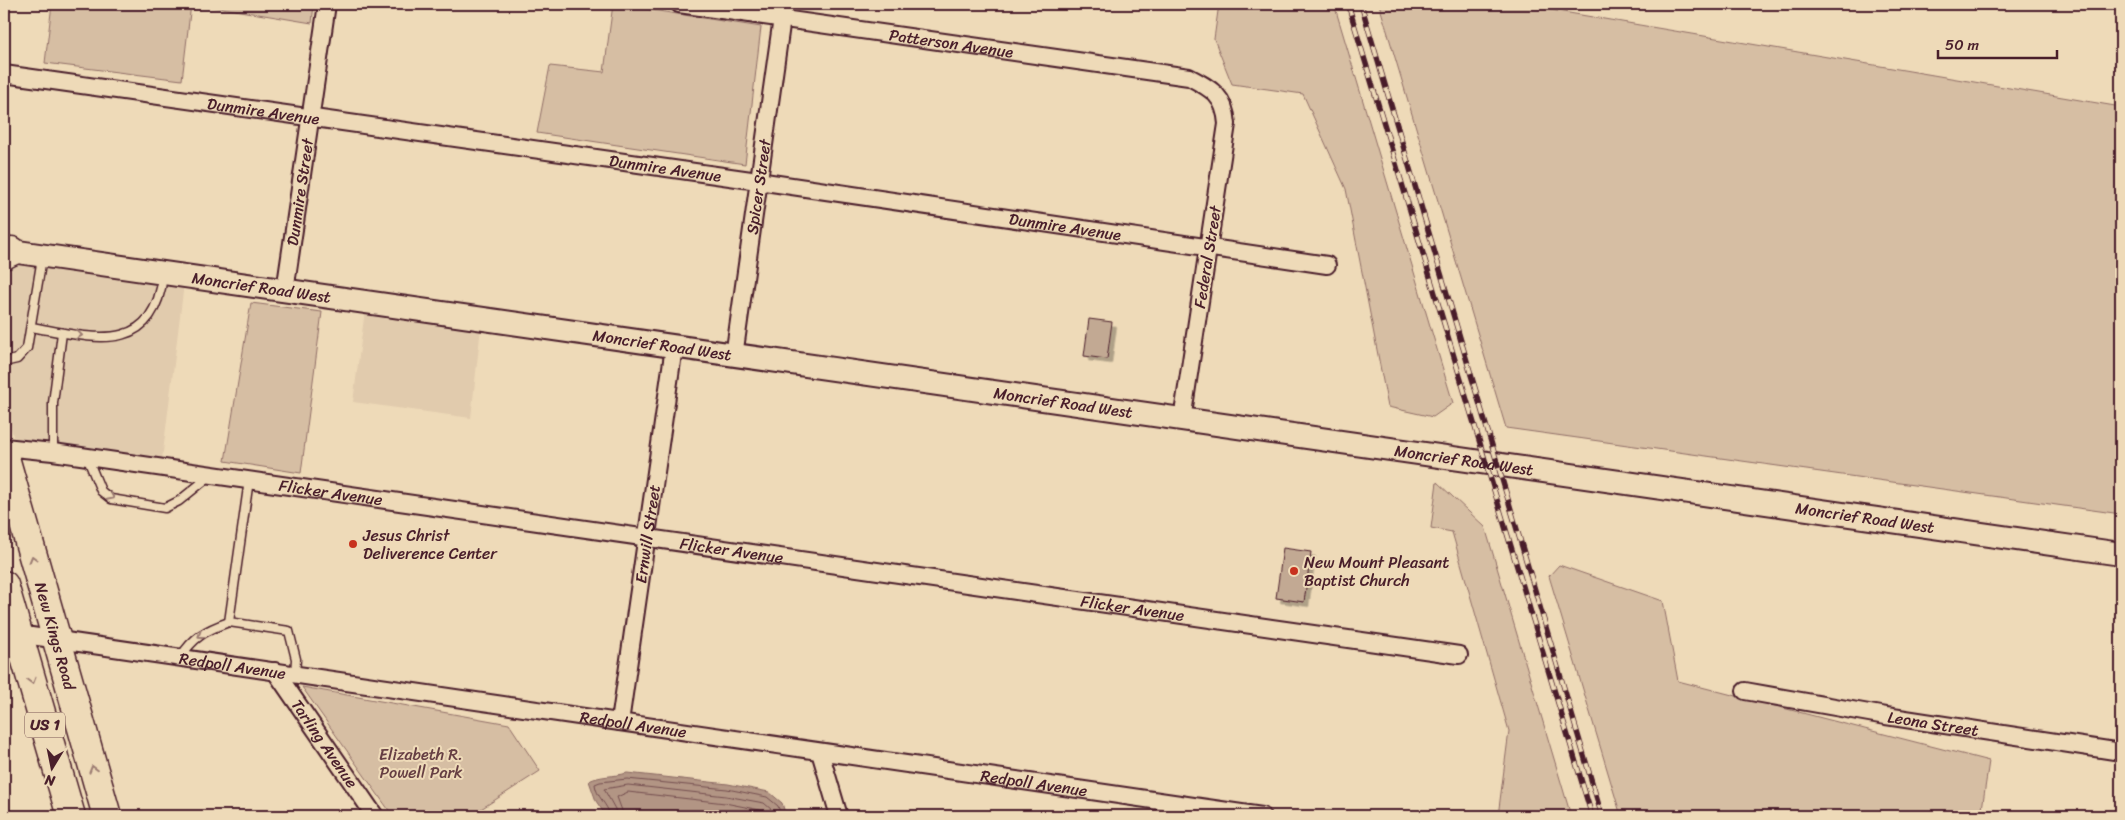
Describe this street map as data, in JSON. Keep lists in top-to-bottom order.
{
  "streets": {
    "highway": ["New Kings Road", "US 1"],
    "street": [
      "Patterson Avenue",
      "Dunmire Avenue",
      "Spicer Street",
      "Dunmire Street",
      "Federal Street",
      "Moncrief Road West",
      "Flicker Avenue",
      "Ernwill Street",
      "Redpoll Avenue",
      "Leona Street",
      "Tarling Avenue"
    ]
  },
  "crossings": [
    ["Patterson Avenue", "Spicer Street"],
    ["Patterson Avenue", "Federal Street"],
    ["Dunmire Avenue", "Spicer Street"],
    ["Dunmire Avenue", "Dunmire Street"],
    ["Dunmire Avenue", "Federal Street"],
    ["Spicer Street", "Moncrief Road West"],
    ["Dunmire Street", "Moncrief Road West"],
    ["Federal Street", "Moncrief Road West"],
    ["Moncrief Road West", "Ernwill Street"],
    ["Flicker Avenue", "Ernwill Street"],
    ["Ernwill Street", "Redpoll Avenue"],
    ["New Kings Road", "Redpoll Avenue"],
    ["Redpoll Avenue", "US 1"],
    ["Redpoll Avenue", "Tarling Avenue"]
  ],
  "parks": ["Elizabeth R. Powell Park"],
  "places": ["Jesus Christ Deliverence Center", "New Mount Pleasant Baptist Church"],
  "scale_bar": "50 m",
  "north": "bottom"
}
